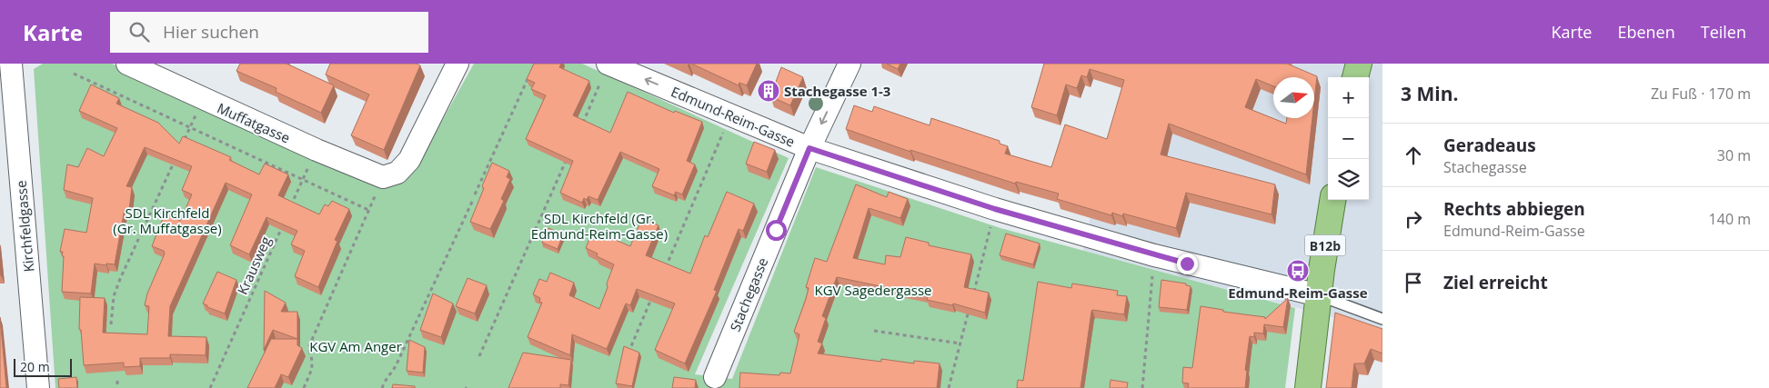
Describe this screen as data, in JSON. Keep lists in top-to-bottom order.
{
  "streets": {
    "main road": ["B12b"],
    "street": [
      "Edmund-Reim-Gasse",
      "Muffatgasse",
      "Kirchfeldgasse",
      "Stachegasse"
    ],
    "path": ["Krausweg"]
  },
  "crossings": [
    ["Edmund-Reim-Gasse", "B12b"],
    ["Edmund-Reim-Gasse", "Stachegasse"]
  ],
  "parks": [
    "SDL Kirchfeld (Gr. Muffatgasse)",
    "SDL Kirchfeld (Gr. Edmund-Reim-Gasse)",
    "KGV Sagedergasse",
    "KGV Am Anger"
  ],
  "places": {
    "building": ["Stachegasse 1-3"],
    "bus stop": ["Edmund-Reim-Gasse"]
  },
  "scale_bar": "20 m",
  "north": "right",
  "page": {
    "header": "Karte",
    "search": "Hier suchen",
    "nav": ["Karte", "Ebenen", "Teilen"],
    "heading": ["3 Min.", "Zu Fuß · 170 m"],
    "map_buttons": ["+", "−"],
    "list": [
      ["Geradeaus", "Stachegasse", "30 m"],
      ["Rechts abbiegen", "Edmund-Reim-Gasse", "140 m"],
      "Ziel erreicht"
    ],
    "scale": "20 m"
  }
}
